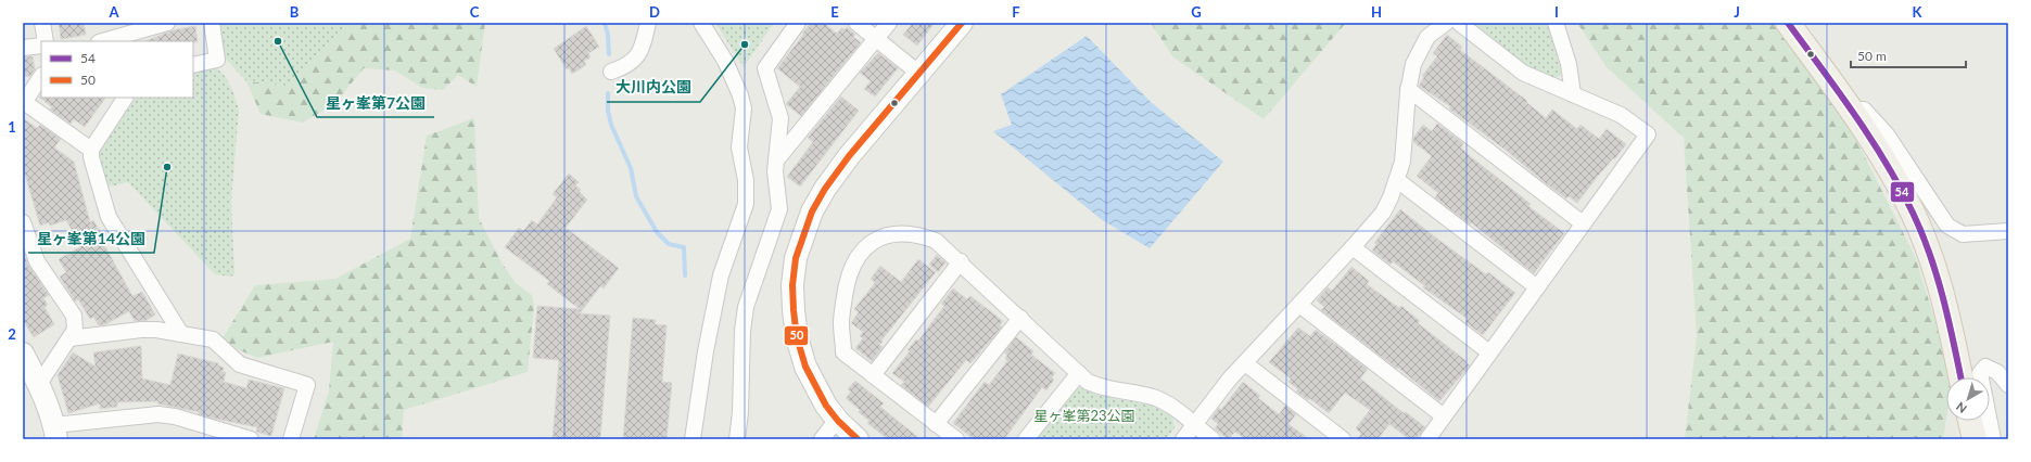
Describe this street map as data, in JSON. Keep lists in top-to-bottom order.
{
  "parks": ["星ヶ峯第23公園"],
  "places": ["星ヶ峯第7公園", "大川内公園", "星ヶ峯第14公園"],
  "lines": ["transit line 54", "transit line 50"],
  "legend": ["54", "50"],
  "scale_bar": "50 m",
  "north": "bottom left",
  "grid": {
    "columns": [
      "A",
      "B",
      "C",
      "D",
      "E",
      "F",
      "G",
      "H",
      "I",
      "J",
      "K"
    ],
    "rows": ["1", "2"]
  }
}
